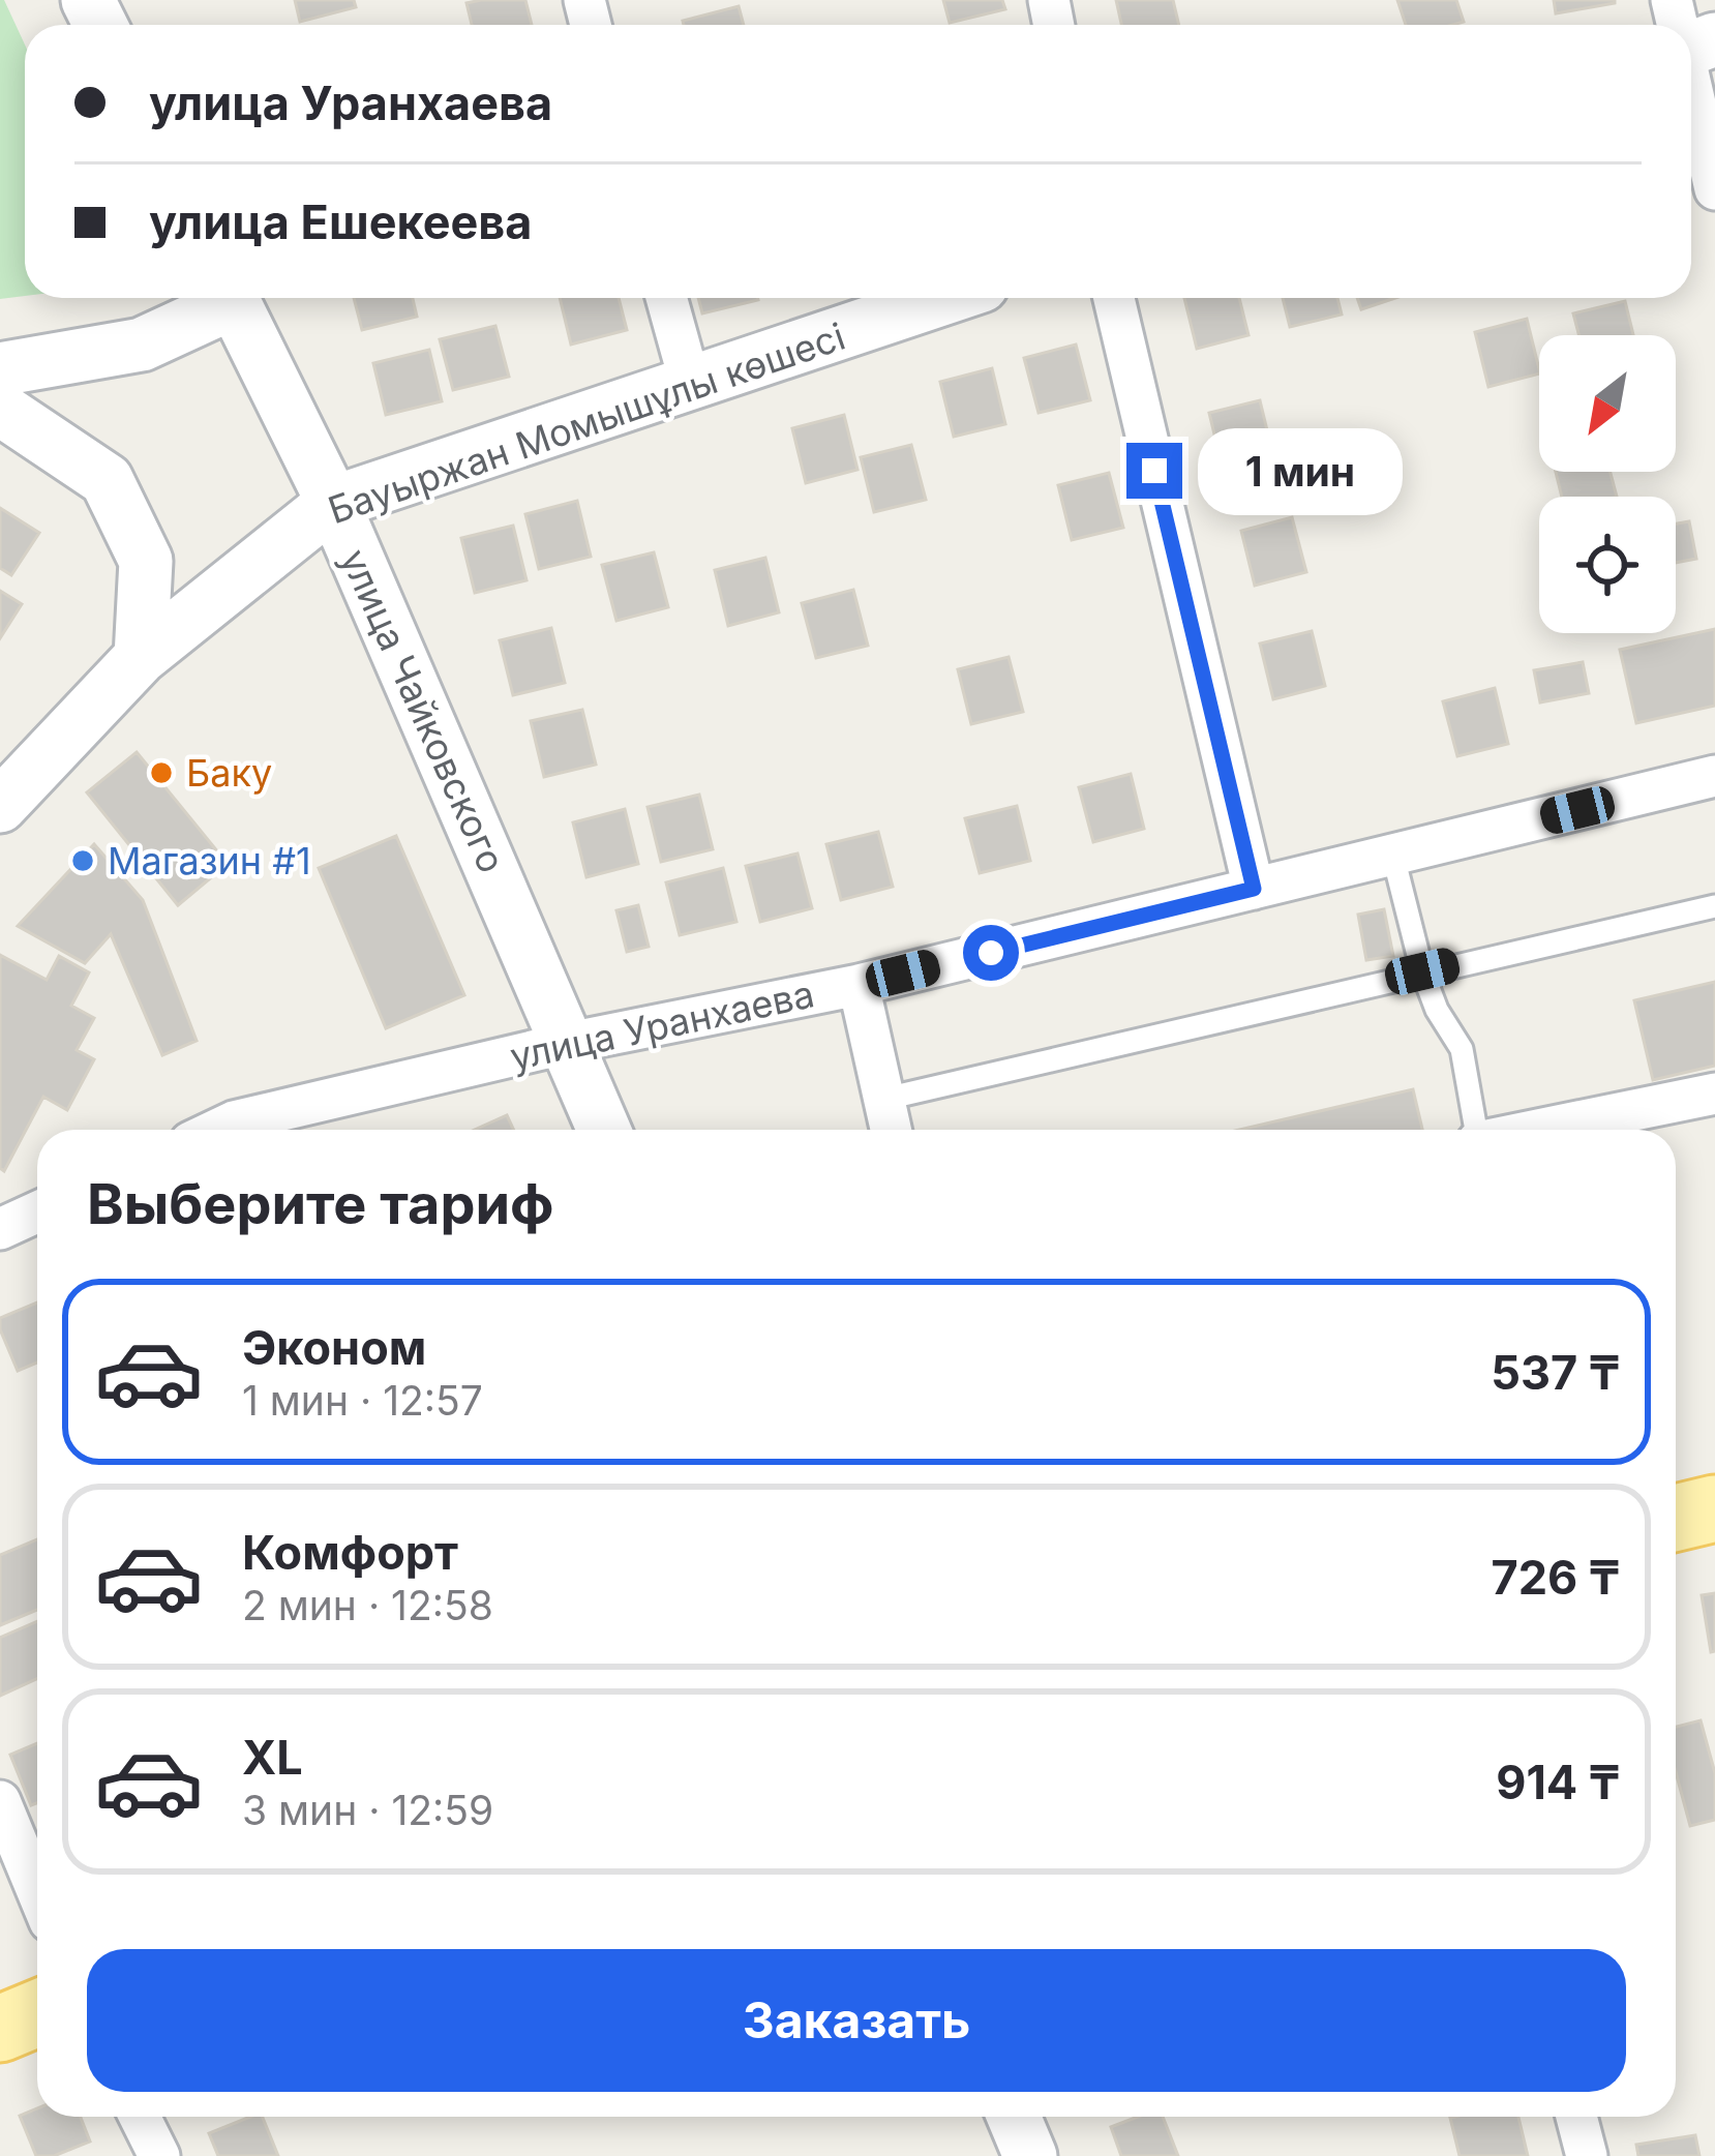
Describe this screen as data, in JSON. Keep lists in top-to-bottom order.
{
  "streets": {
    "street": ["Бауыржан Момышұлы көшесі", "улица Чайковского", "улица Уранхаева"]
  },
  "crossings": [
    ["Бауыржан Момышұлы көшесі", "улица Чайковского"],
    ["улица Чайковского", "улица Уранхаева"]
  ],
  "places": ["Баку", "Магазин #1"],
  "north": "bottom left",
  "page": {
    "banner": ["улица Уранхаева", "улица Ешекеева"],
    "bubble": "1 мин",
    "heading": "Выберите тариф",
    "list": [
      {
        "name": "Эконом",
        "note": "1 мин · 12:57",
        "value": "537 ₸"
      },
      {
        "name": "Комфорт",
        "note": "2 мин · 12:58",
        "value": "726 ₸"
      },
      {
        "name": "XL",
        "note": "3 мин · 12:59",
        "value": "914 ₸"
      }
    ],
    "buttons": "Заказать"
  }
}
